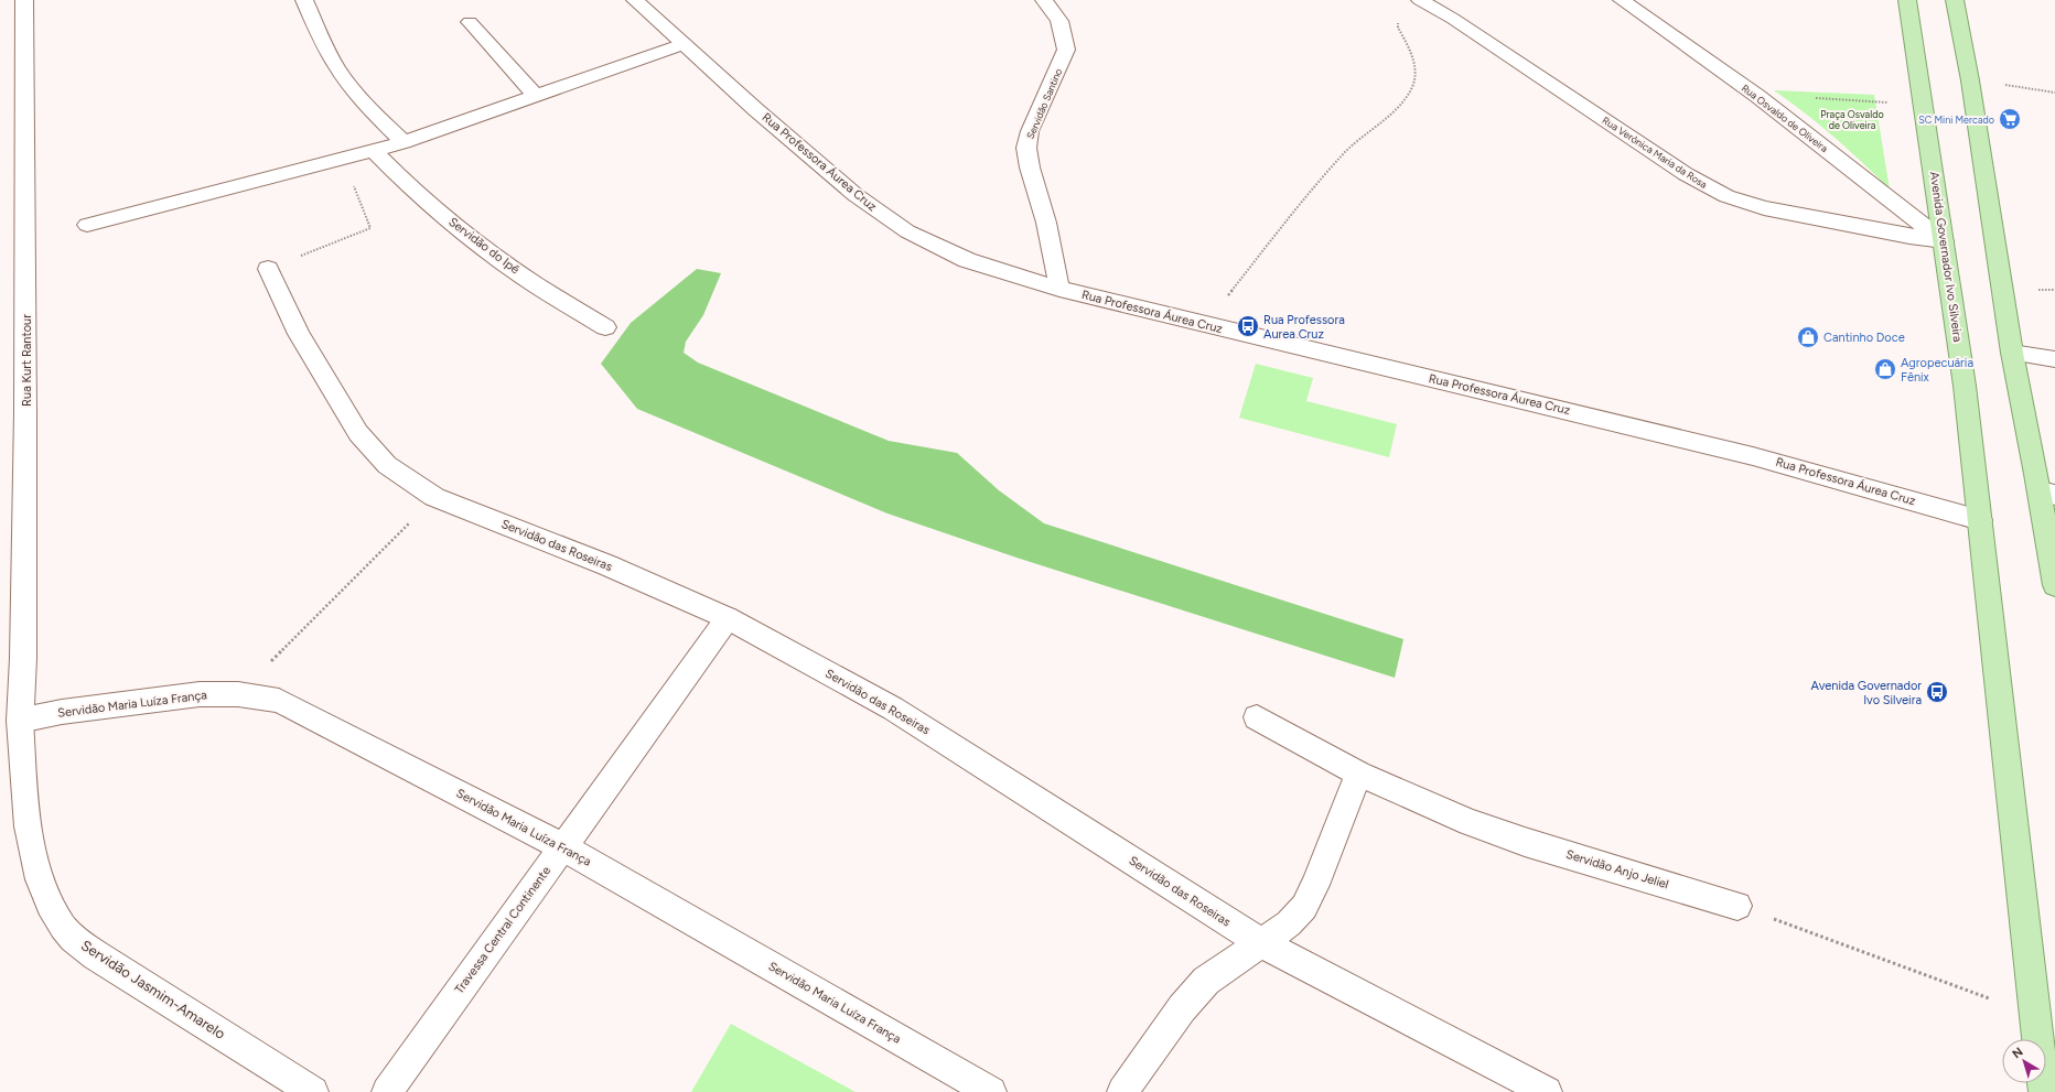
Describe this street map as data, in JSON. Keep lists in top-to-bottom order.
{
  "streets": {
    "main road": ["Avenida Governador Ivo Silveira"],
    "street": [
      "Servidão Santino",
      "Rua Osvaldo de Oliveira",
      "Rua Verônica Maria da Rosa",
      "Rua Professora Áurea Cruz",
      "Servidão do Ipê",
      "Rua Kurt Rantour",
      "Servidão das Roseiras",
      "Servidão Maria Luíza França",
      "Servidão Anjo Jeliel",
      "Travessa Central Continente",
      "Servidão Jasmim-Amarelo"
    ]
  },
  "crossings": [
    ["Servidão Santino", "Rua Professora Áurea Cruz"],
    ["Rua Osvaldo de Oliveira", "Rua Verônica Maria da Rosa"],
    ["Rua Osvaldo de Oliveira", "Avenida Governador Ivo Silveira"],
    ["Rua Verônica Maria da Rosa", "Avenida Governador Ivo Silveira"],
    ["Rua Professora Áurea Cruz", "Avenida Governador Ivo Silveira"],
    ["Rua Kurt Rantour", "Servidão Maria Luíza França"],
    ["Rua Kurt Rantour", "Servidão Jasmim-Amarelo"],
    ["Servidão das Roseiras", "Travessa Central Continente"],
    ["Servidão Maria Luíza França", "Travessa Central Continente"],
    ["Servidão Maria Luíza França", "Servidão Jasmim-Amarelo"]
  ],
  "parks": ["Praça Osvaldo de Oliveira"],
  "places": {
    "supermarket": ["SC Mini Mercado"],
    "bus stop": ["Rua Professora Aurea Cruz", "Avenida Governador Ivo Silveira"],
    "shop": ["Cantinho Doce", "Agropecuária Fênix"]
  },
  "north": "top left"
}
